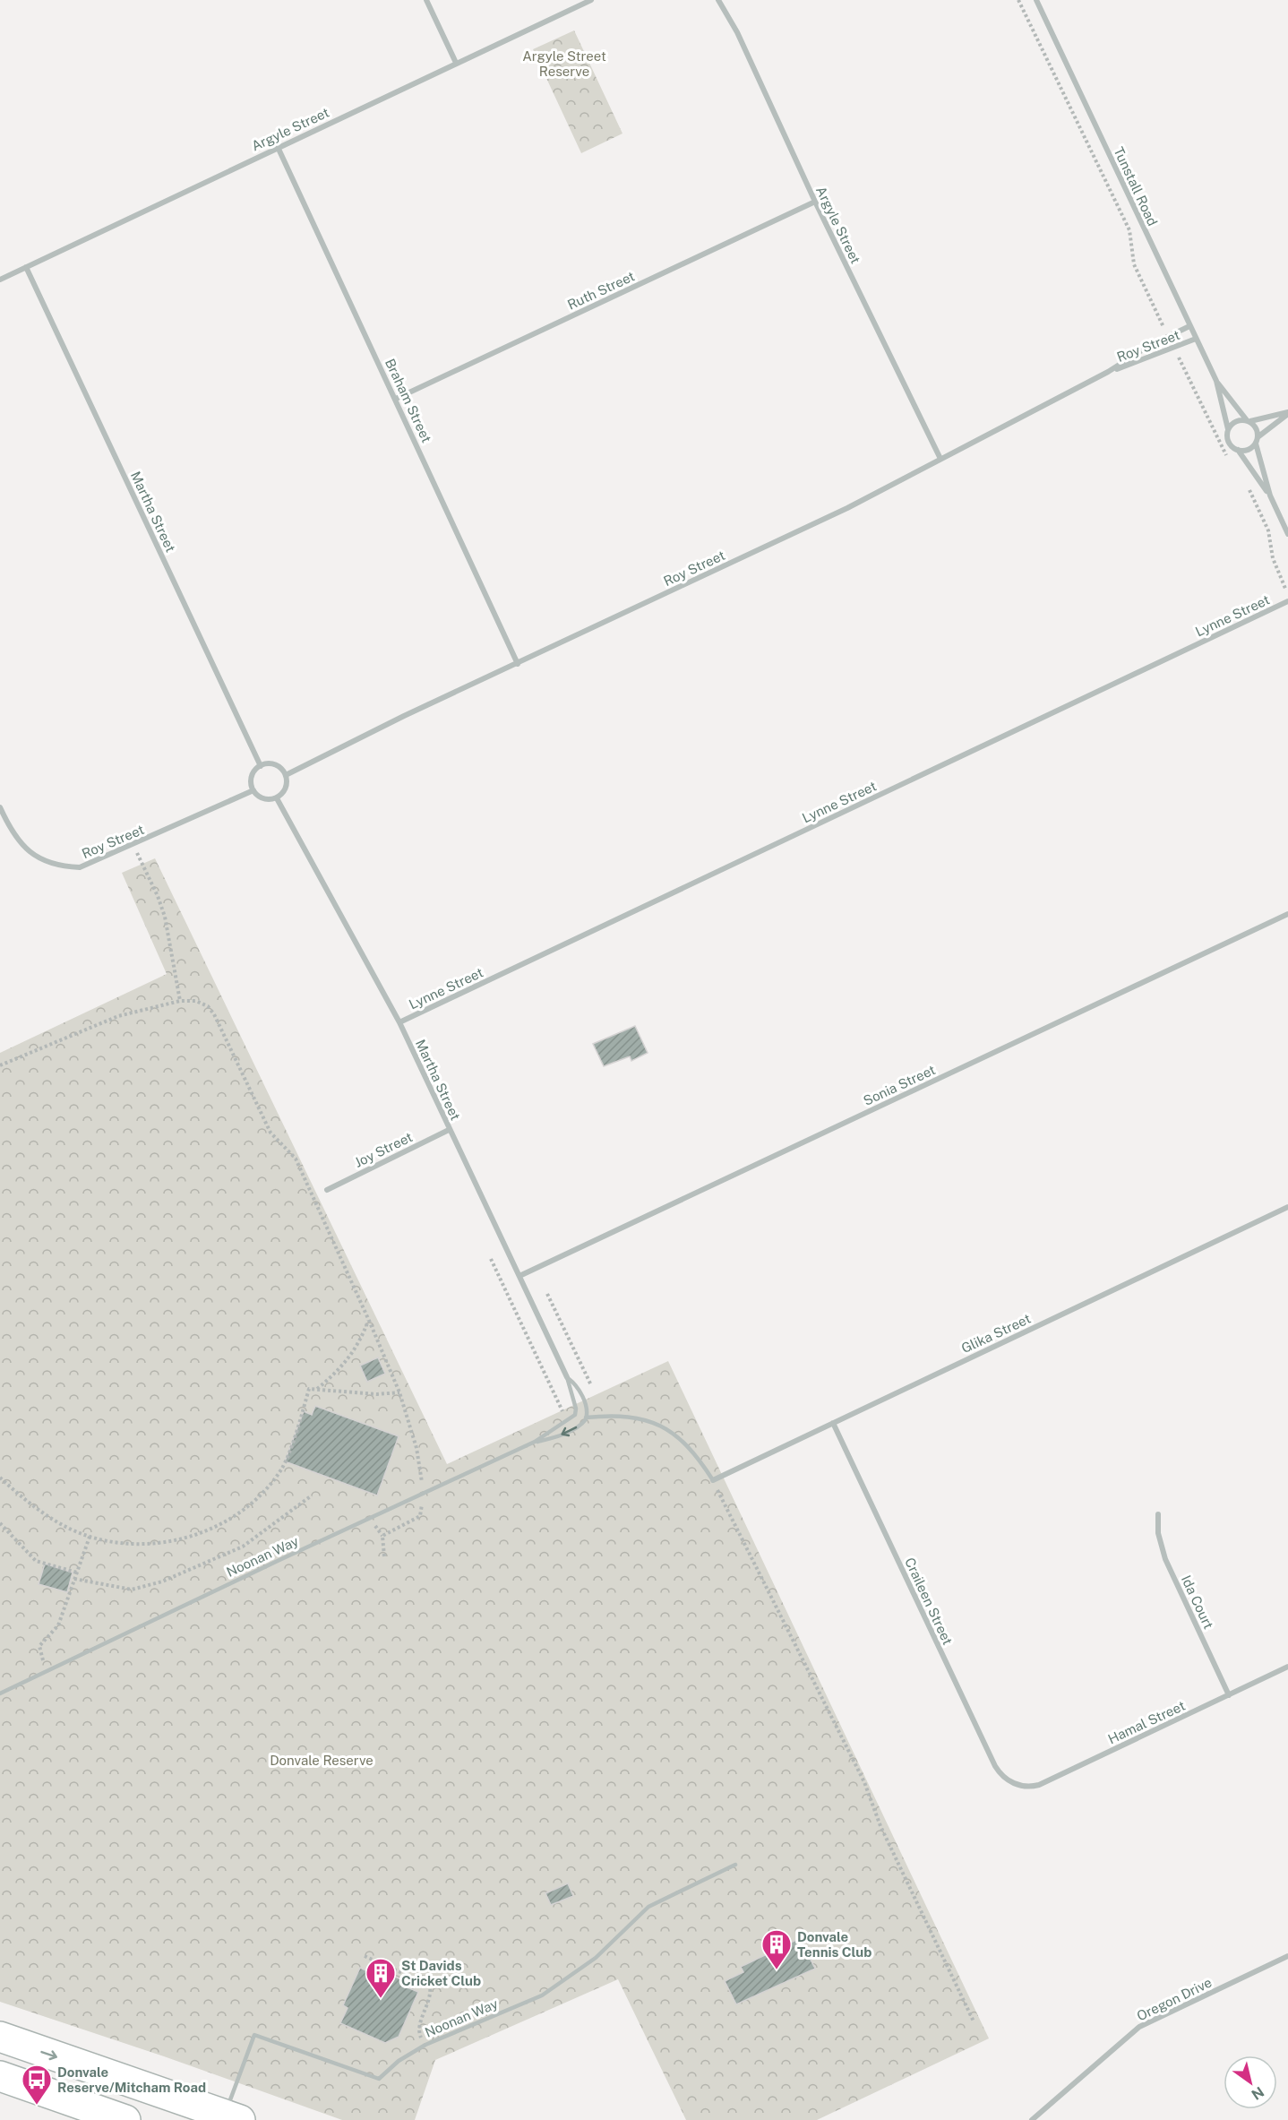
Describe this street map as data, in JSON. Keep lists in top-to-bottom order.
{
  "streets": {
    "street": [
      "Argyle Street",
      "Tunstall Road",
      "Ruth Street",
      "Roy Street",
      "Braham Street",
      "Martha Street",
      "Lynne Street",
      "Sonia Street",
      "Joy Street",
      "Glika Street",
      "Craileen Street",
      "Ida Court",
      "Hamal Street",
      "Oregon Drive"
    ],
    "lane": ["Noonan Way"]
  },
  "crossings": [
    ["Argyle Street", "Ruth Street"],
    ["Argyle Street", "Roy Street"],
    ["Argyle Street", "Braham Street"],
    ["Argyle Street", "Martha Street"],
    ["Tunstall Road", "Roy Street"],
    ["Ruth Street", "Braham Street"],
    ["Roy Street", "Braham Street"],
    ["Roy Street", "Martha Street"],
    ["Martha Street", "Lynne Street"],
    ["Martha Street", "Sonia Street"],
    ["Martha Street", "Joy Street"],
    ["Martha Street", "Noonan Way"],
    ["Glika Street", "Craileen Street"],
    ["Craileen Street", "Hamal Street"],
    ["Ida Court", "Hamal Street"]
  ],
  "parks": ["Argyle Street Reserve", "Donvale Reserve"],
  "places": {
    "building": ["Donvale Tennis Club", "St Davids Cricket Club"],
    "bus stop": ["Donvale Reserve/Mitcham Road"]
  },
  "north": "bottom right"
}
